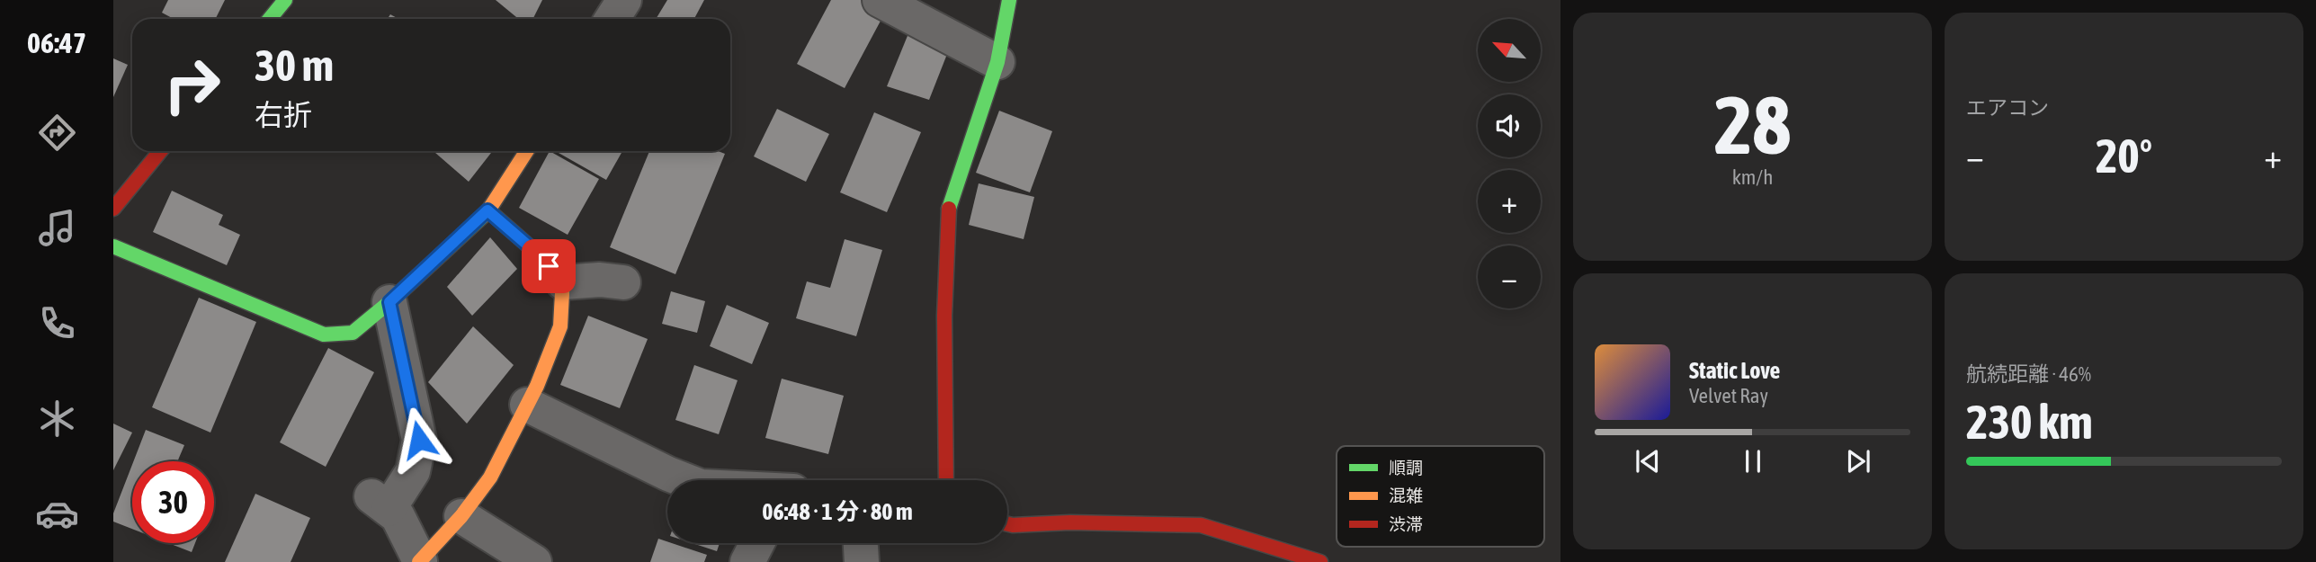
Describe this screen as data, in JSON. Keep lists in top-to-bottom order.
{
  "legend": ["順調", "混雑", "渋滞"],
  "north": "top left",
  "page": {
    "tabs": "06:47",
    "tile": [
      ["28", "km/h"],
      "エアコン",
      ["航続距離 · 46%", "230 km"]
    ],
    "map_buttons": ["+", "−"],
    "turn": ["30 m", "右折"],
    "heat": ["−", "20°", "+"],
    "song": ["Static Love", "Velvet Ray"],
    "limit": "30",
    "trip": "06:48 · 1 分 · 80 m"
  }
}
